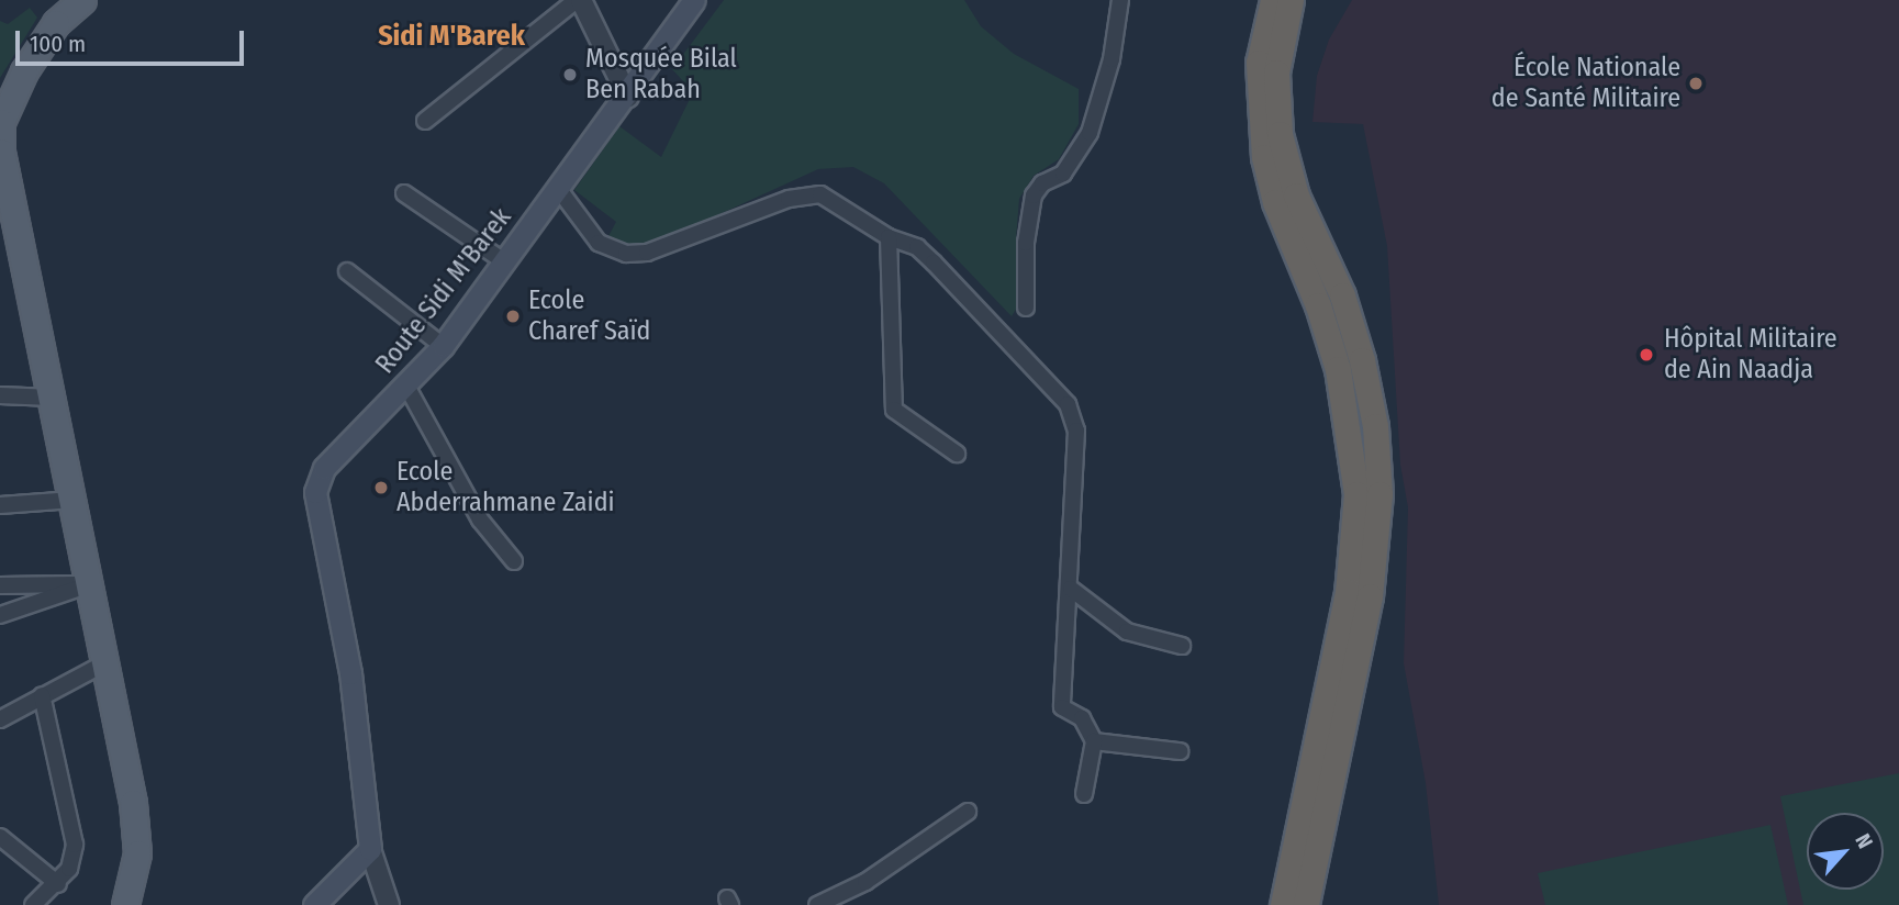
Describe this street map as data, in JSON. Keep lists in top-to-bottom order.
{
  "streets": {
    "main road": ["Route Sidi M'Barek"]
  },
  "districts": ["Sidi M'Barek"],
  "places": [
    "Mosquée Bilal Ben Rabah",
    "École Nationale de Santé Militaire",
    "Ecole Charef Saïd",
    "Hôpital Militaire de Ain Naadja",
    "Ecole Abderrahmane Zaidi"
  ],
  "scale_bar": "100 m",
  "north": "top right"
}
